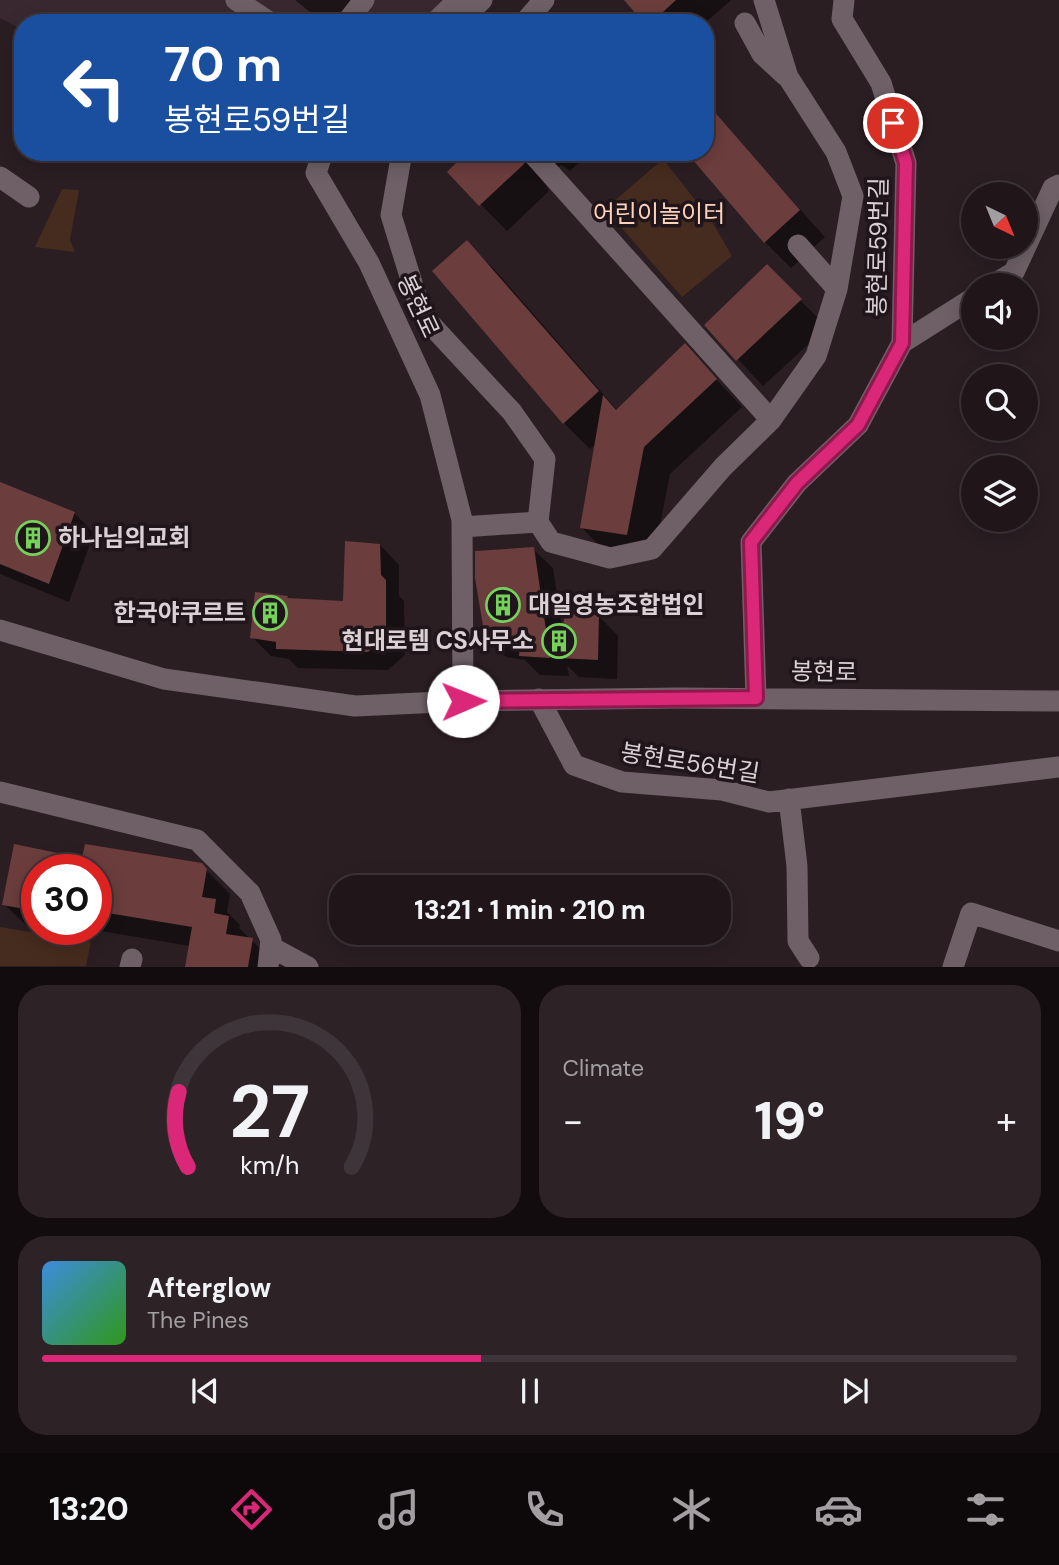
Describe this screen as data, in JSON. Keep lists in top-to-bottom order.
{
  "streets": {
    "street": ["봉현로59번길", "봉현로", "봉현로56번길"]
  },
  "crossings": [
    ["봉현로59번길", "봉현로"],
    ["봉현로", "봉현로56번길"]
  ],
  "parks": ["어린이놀이터"],
  "places": {
    "building": [
      "하나님의교회",
      "대일영농조합법인",
      "한국야쿠르트",
      "현대로템 CS사무소"
    ]
  },
  "north": "bottom right",
  "page": {
    "turn": ["70 m", "봉현로59번길"],
    "limit": "30",
    "trip": "13:21 · 1 min · 210 m",
    "tile": "Climate",
    "heat": ["−", "19°", "+"],
    "song": ["Afterglow", "The Pines"],
    "tabs": "13:20",
    "gauge": ["27", "km/h"]
  }
}
